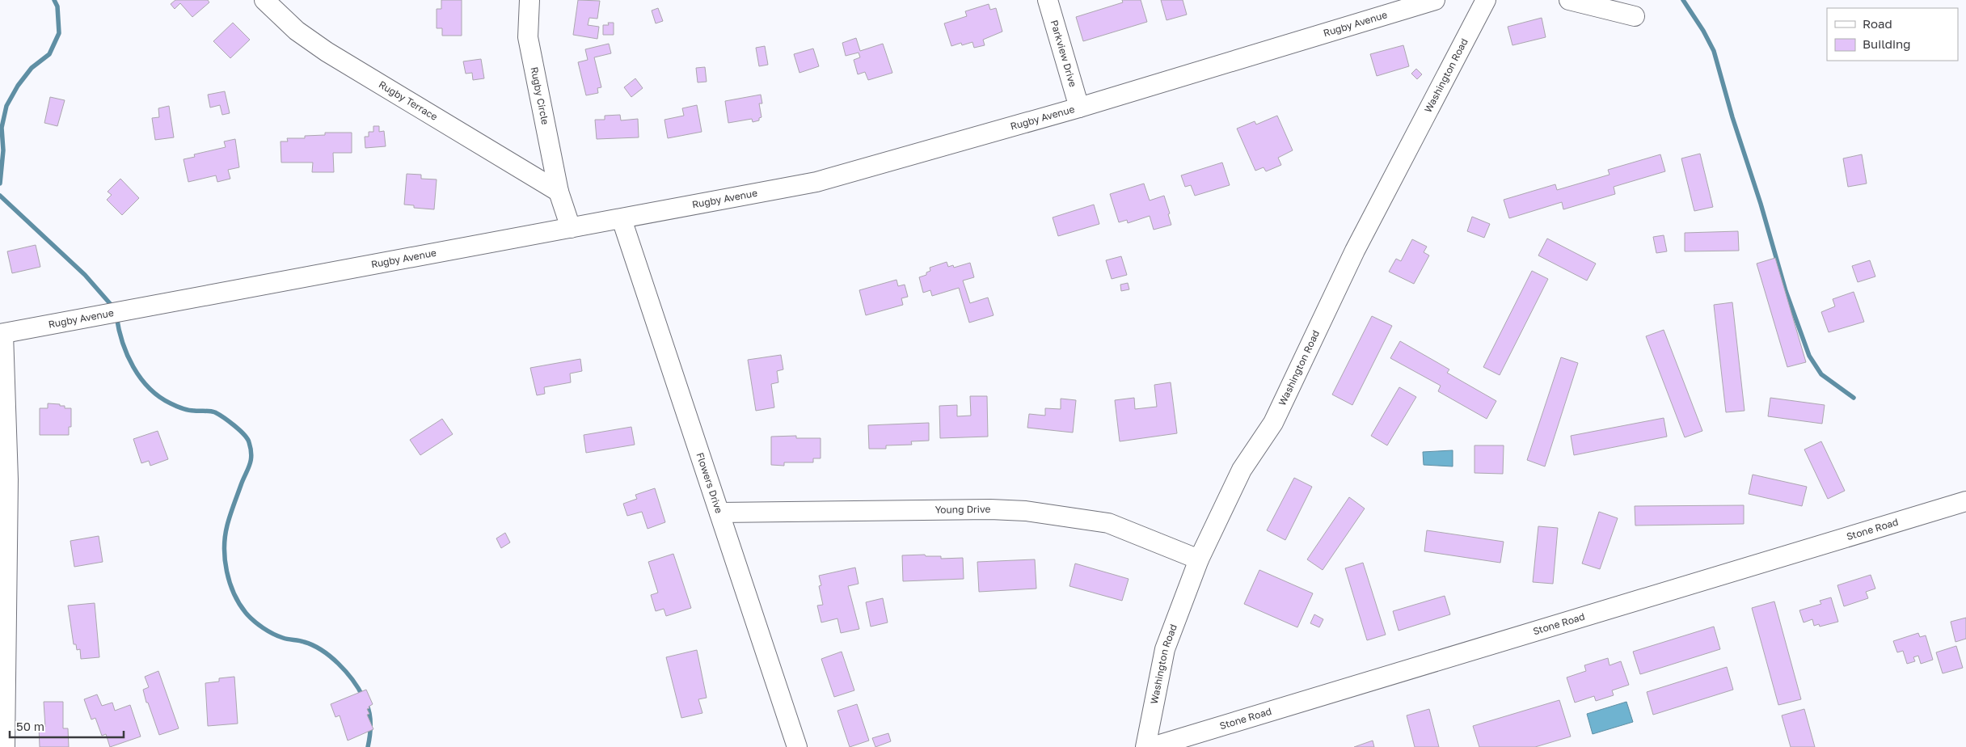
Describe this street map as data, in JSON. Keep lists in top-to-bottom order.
{
  "streets": {
    "street": [
      "Rugby Avenue",
      "Parkview Drive",
      "Washington Road",
      "Rugby Circle",
      "Rugby Terrace",
      "Flowers Drive",
      "Young Drive",
      "Stone Road"
    ]
  },
  "crossings": [
    ["Rugby Avenue", "Parkview Drive"],
    ["Rugby Avenue", "Rugby Circle"],
    ["Rugby Avenue", "Flowers Drive"],
    ["Washington Road", "Young Drive"],
    ["Rugby Circle", "Rugby Terrace"],
    ["Flowers Drive", "Young Drive"]
  ],
  "legend": ["Road", "Building"],
  "scale_bar": "50 m"
}
